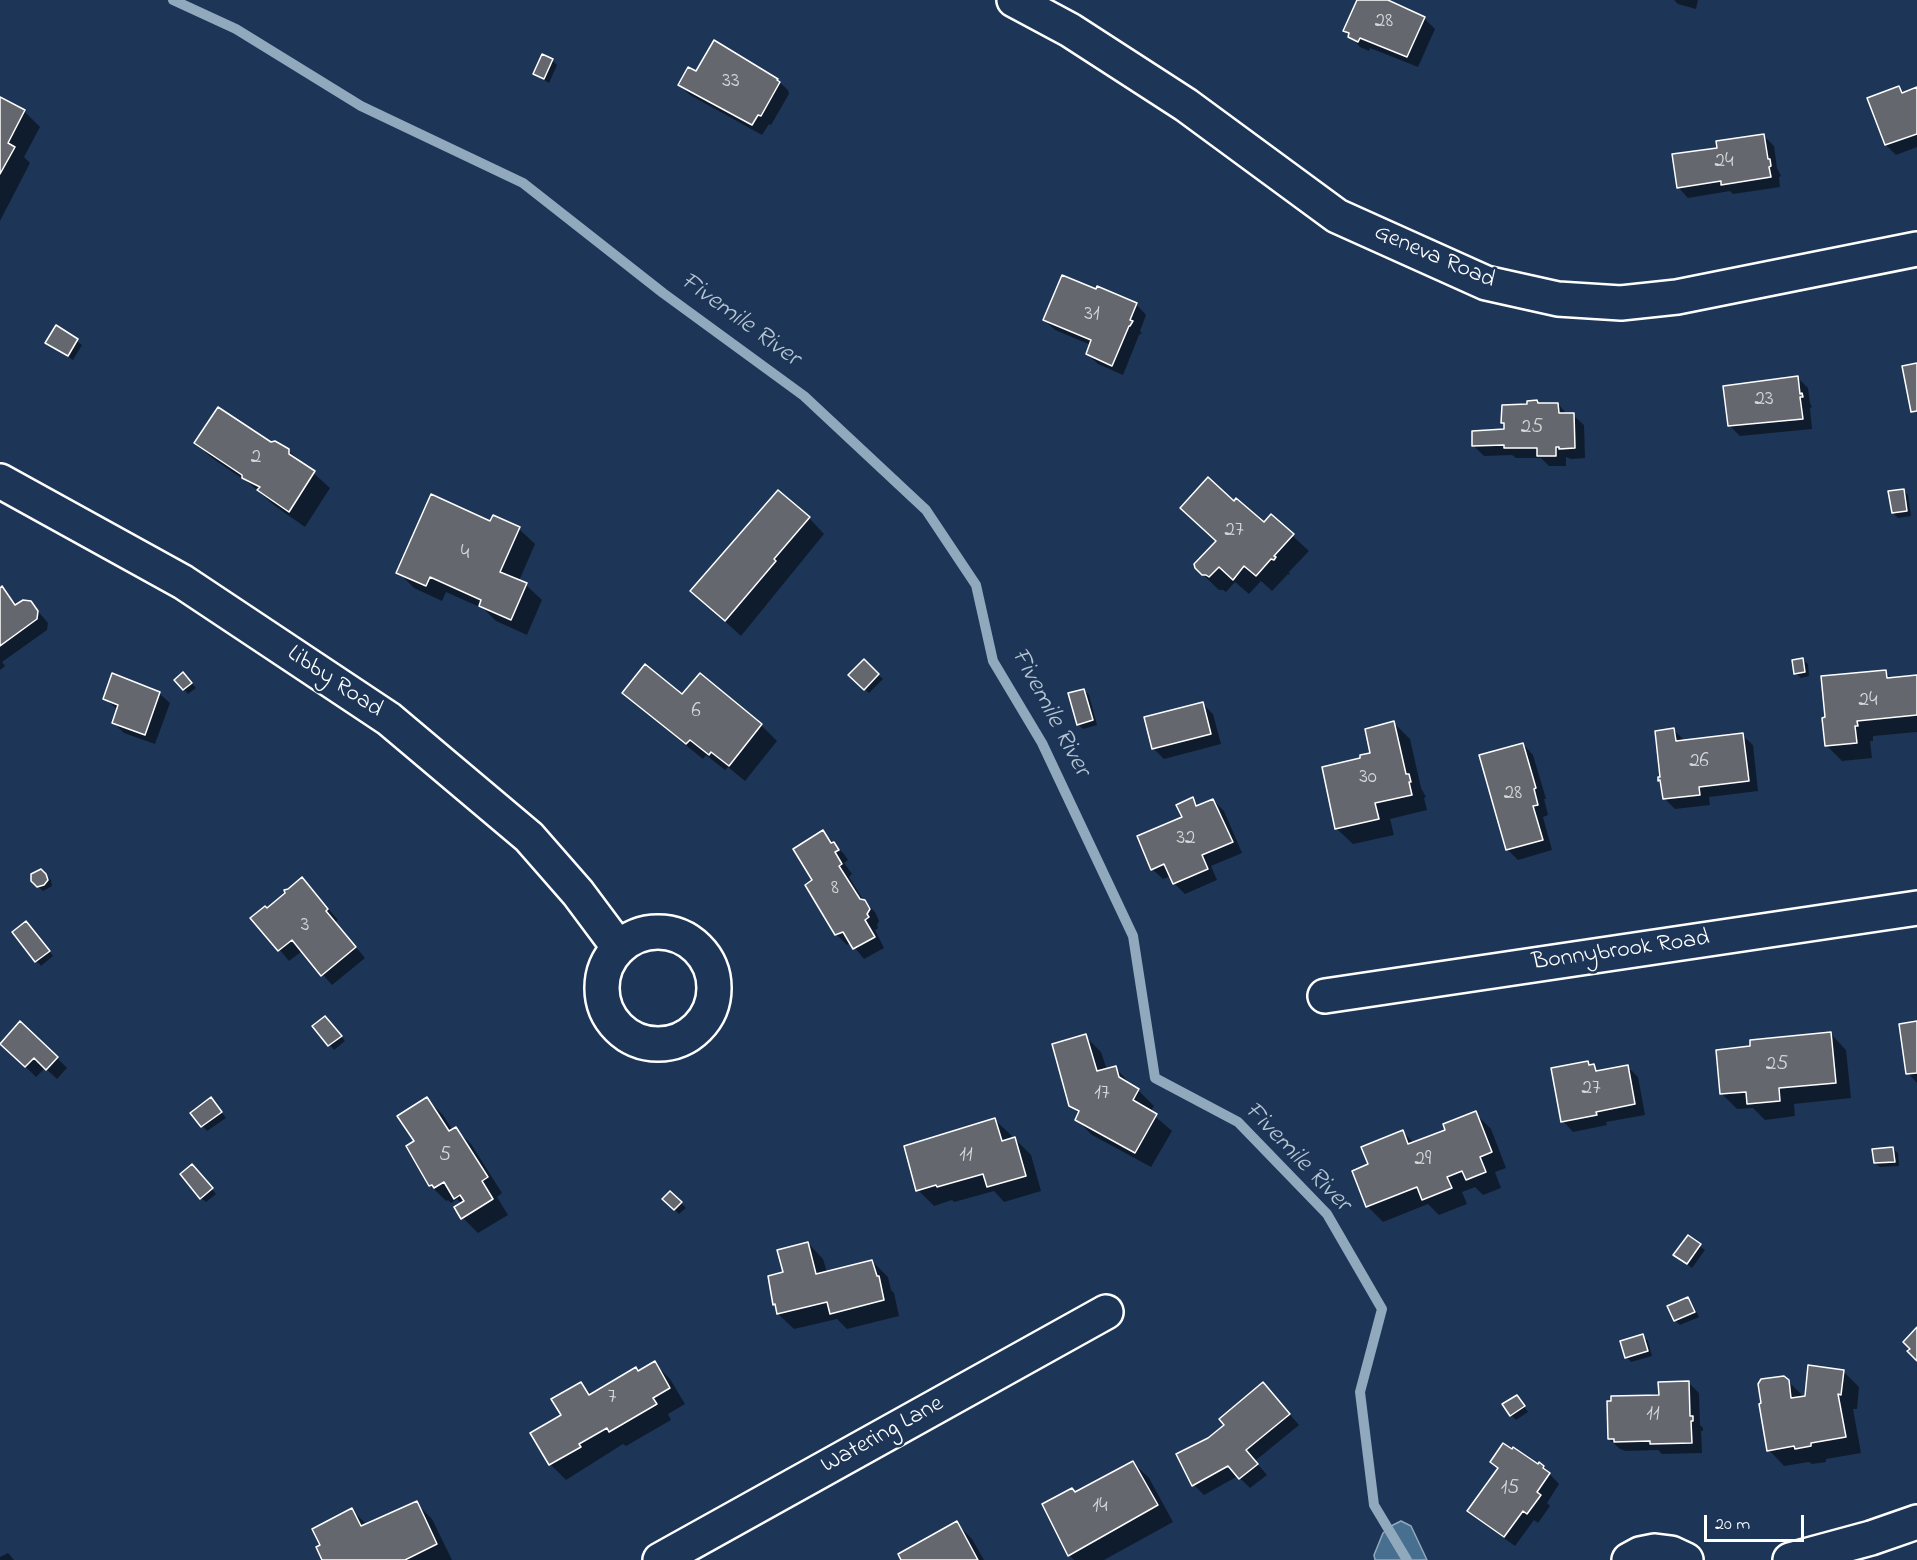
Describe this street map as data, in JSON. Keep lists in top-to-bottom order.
{
  "streets": {
    "street": [
      "Geneva Road",
      "Libby Road",
      "Bonnybrook Road",
      "Watering Lane"
    ]
  },
  "water": ["Fivemile River"],
  "house_numbers": [
    "28",
    "33",
    "24",
    "31",
    "23",
    "25",
    "2",
    "27",
    "4",
    "24",
    "6",
    "26",
    "30",
    "28",
    "32",
    "8",
    "3",
    "25",
    "27",
    "17",
    "5",
    "11",
    "29",
    "7",
    "11",
    "15",
    "14"
  ],
  "scale_bar": "20 m"
}
